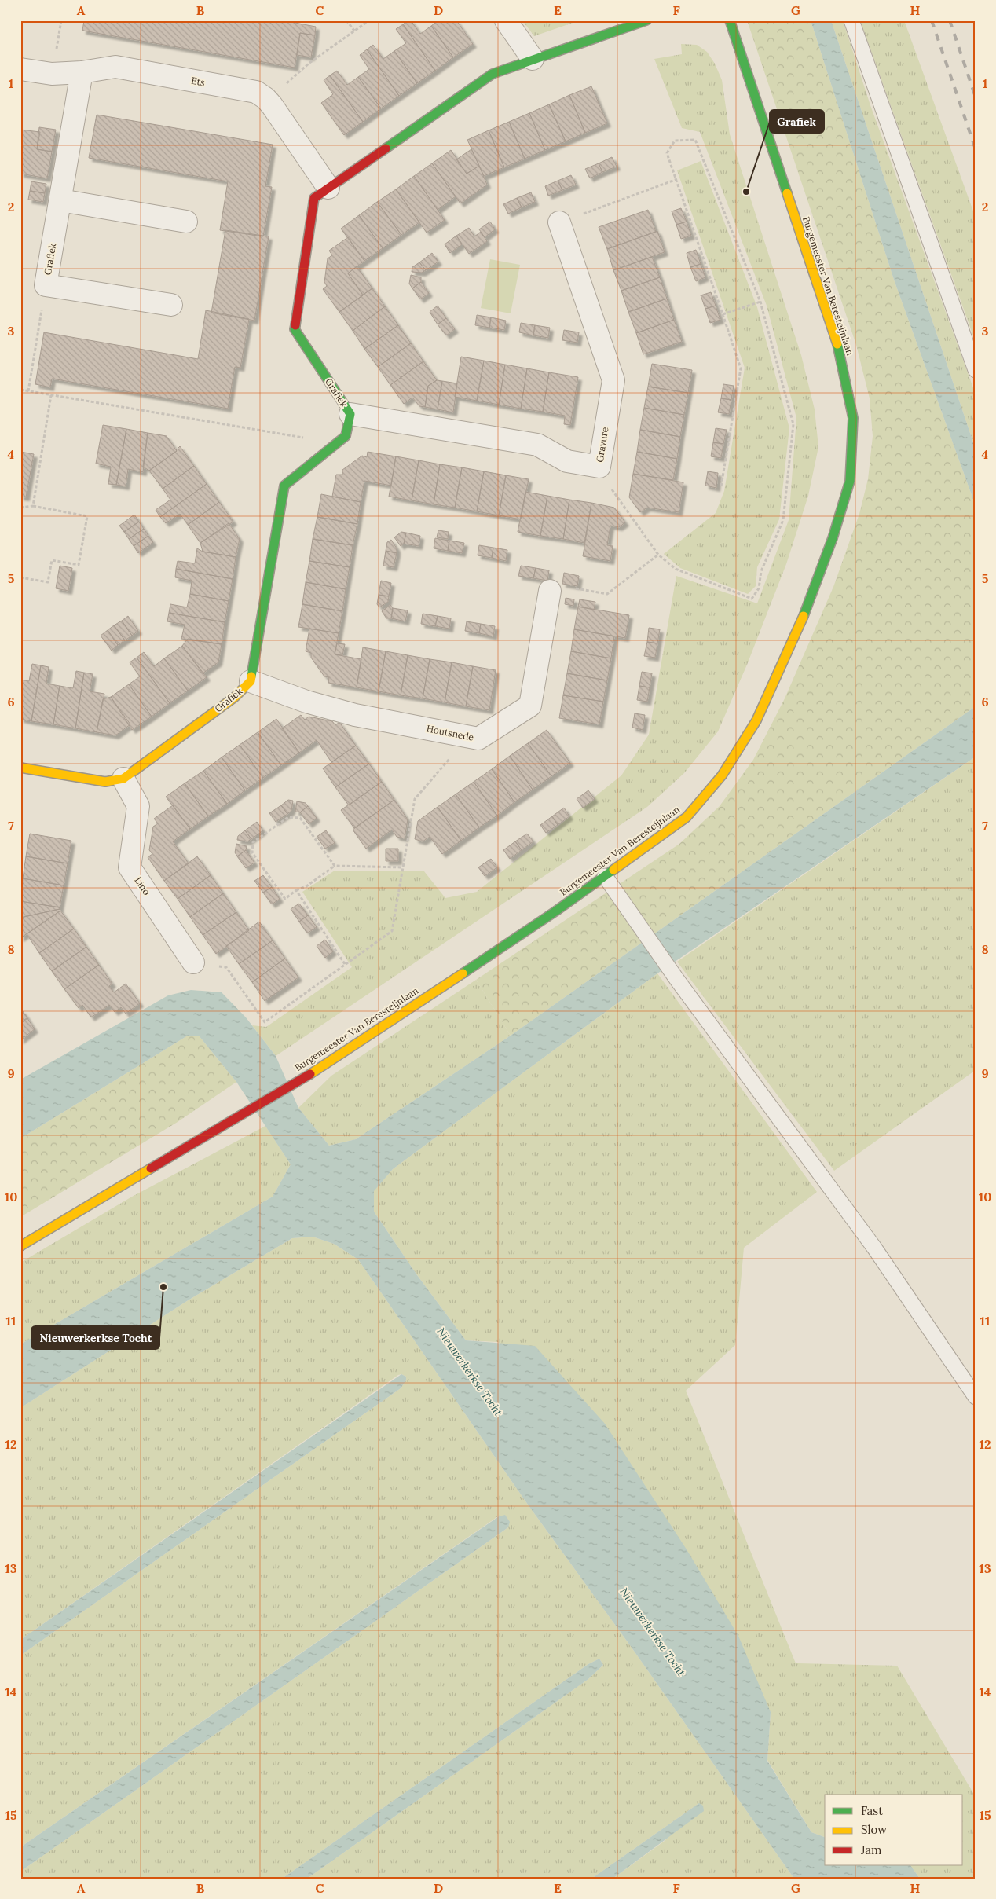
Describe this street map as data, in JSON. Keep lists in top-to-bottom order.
{
  "streets": {
    "main road": ["Grafiek", "Burgemeester Van Beresteijnlaan"],
    "street": [
      "Ets",
      "Gravure",
      "Houtsnede",
      "Lino"
    ]
  },
  "crossings": [
    ["Ets", "Grafiek"],
    ["Grafiek", "Gravure"],
    ["Grafiek", "Houtsnede"],
    ["Grafiek", "Lino"]
  ],
  "water": ["Nieuwerkerkse Tocht"],
  "places": ["Grafiek", "Nieuwerkerkse Tocht"],
  "legend": ["Fast", "Slow", "Jam"],
  "grid": {
    "columns": [
      "A",
      "B",
      "C",
      "D",
      "E",
      "F",
      "G",
      "H"
    ],
    "rows": [
      "1",
      "2",
      "3",
      "4",
      "5",
      "6",
      "7",
      "8",
      "9",
      "10",
      "11",
      "12",
      "13",
      "14",
      "15"
    ]
  }
}
